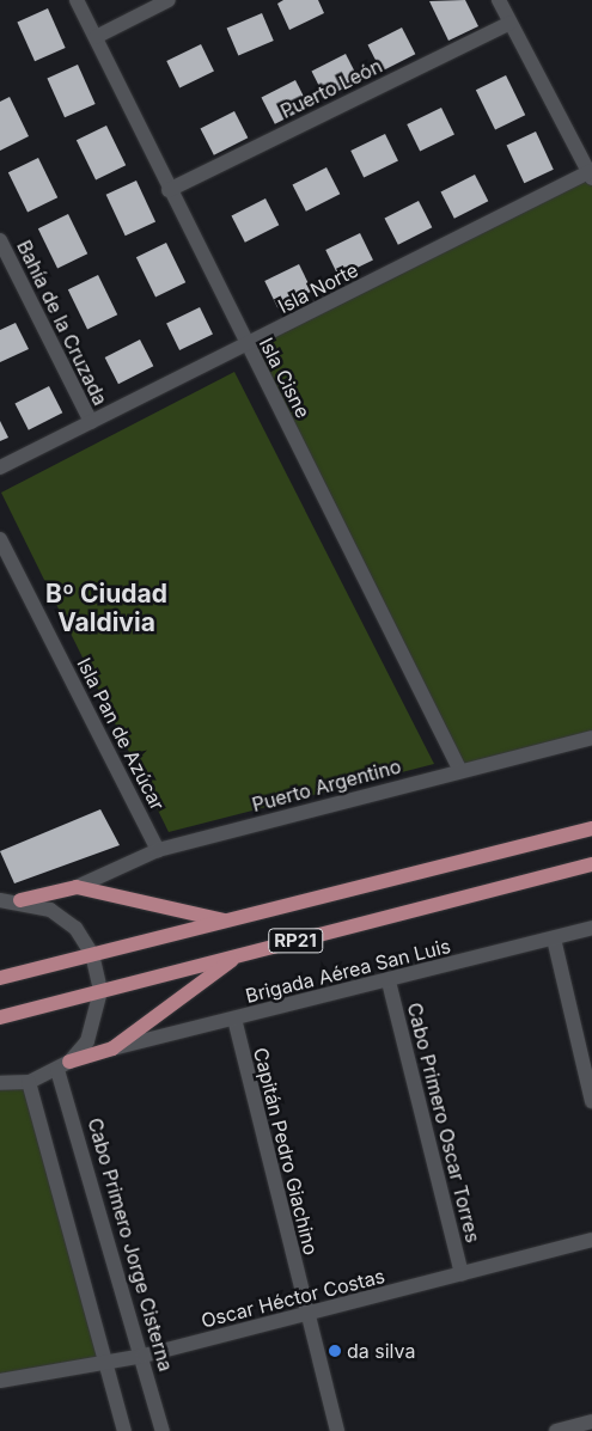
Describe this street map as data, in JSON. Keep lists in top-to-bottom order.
{
  "streets": {
    "main road": ["RP21"],
    "street": [
      "Puerto León",
      "Isla Norte",
      "Bahía de la Cruzada",
      "Isla Cisne",
      "Isla Pan de Azúcar",
      "Puerto Argentino",
      "Brigada Aérea San Luis",
      "Cabo Primero Oscar Torres",
      "Capitán Pedro Giachino",
      "Cabo Primero Jorge Cisterna",
      "Oscar Héctor Costas"
    ]
  },
  "crossings": [
    ["Puerto León", "Isla Cisne"],
    ["Isla Norte", "Bahía de la Cruzada"],
    ["Isla Norte", "Isla Cisne"],
    ["Isla Cisne", "Puerto Argentino"],
    ["Isla Pan de Azúcar", "Puerto Argentino"],
    ["Brigada Aérea San Luis", "Cabo Primero Oscar Torres"],
    ["Brigada Aérea San Luis", "Capitán Pedro Giachino"],
    ["Cabo Primero Oscar Torres", "Oscar Héctor Costas"],
    ["Capitán Pedro Giachino", "Oscar Héctor Costas"],
    ["Cabo Primero Jorge Cisterna", "Oscar Héctor Costas"]
  ],
  "districts": ["Bº Ciudad Valdivia"],
  "places": ["da silva"]
}
